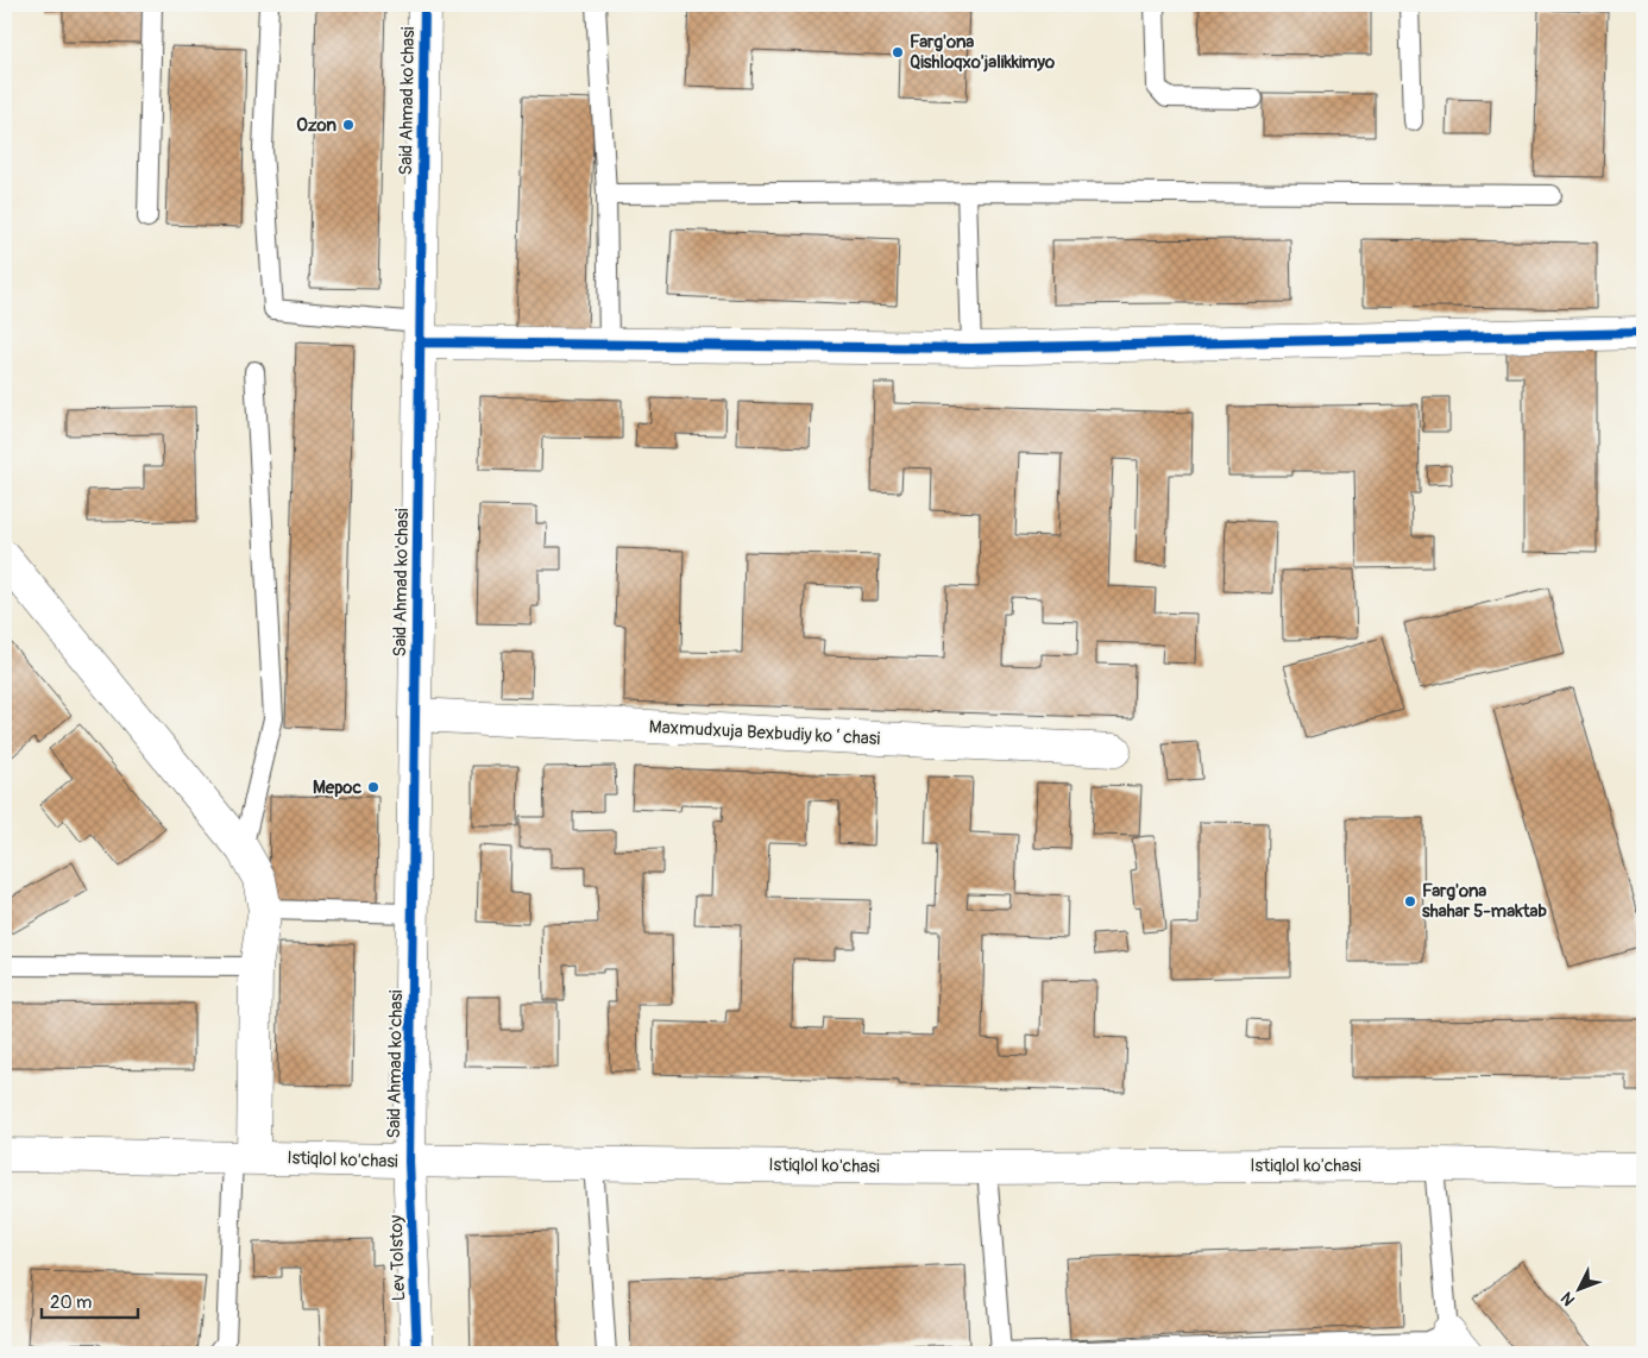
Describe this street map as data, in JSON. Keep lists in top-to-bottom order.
{
  "streets": {
    "street": [
      "Said Ahmad ko'chasi",
      "Maxmudxuja Bexbudiy koʻchasi",
      "Istiqlol ko'chasi",
      "Lev Tolstoy"
    ]
  },
  "crossings": [
    ["Said Ahmad ko'chasi", "Maxmudxuja Bexbudiy koʻchasi"],
    ["Said Ahmad ko'chasi", "Istiqlol ko'chasi"],
    ["Said Ahmad ko'chasi", "Lev Tolstoy"],
    ["Istiqlol ko'chasi", "Lev Tolstoy"]
  ],
  "places": [
    "Farg'ona Qishloqxo'jalikkimyo",
    "Ozon",
    "Мерос",
    "Farg'ona shahar 5-maktab"
  ],
  "scale_bar": "20 m",
  "north": "bottom left"
}
